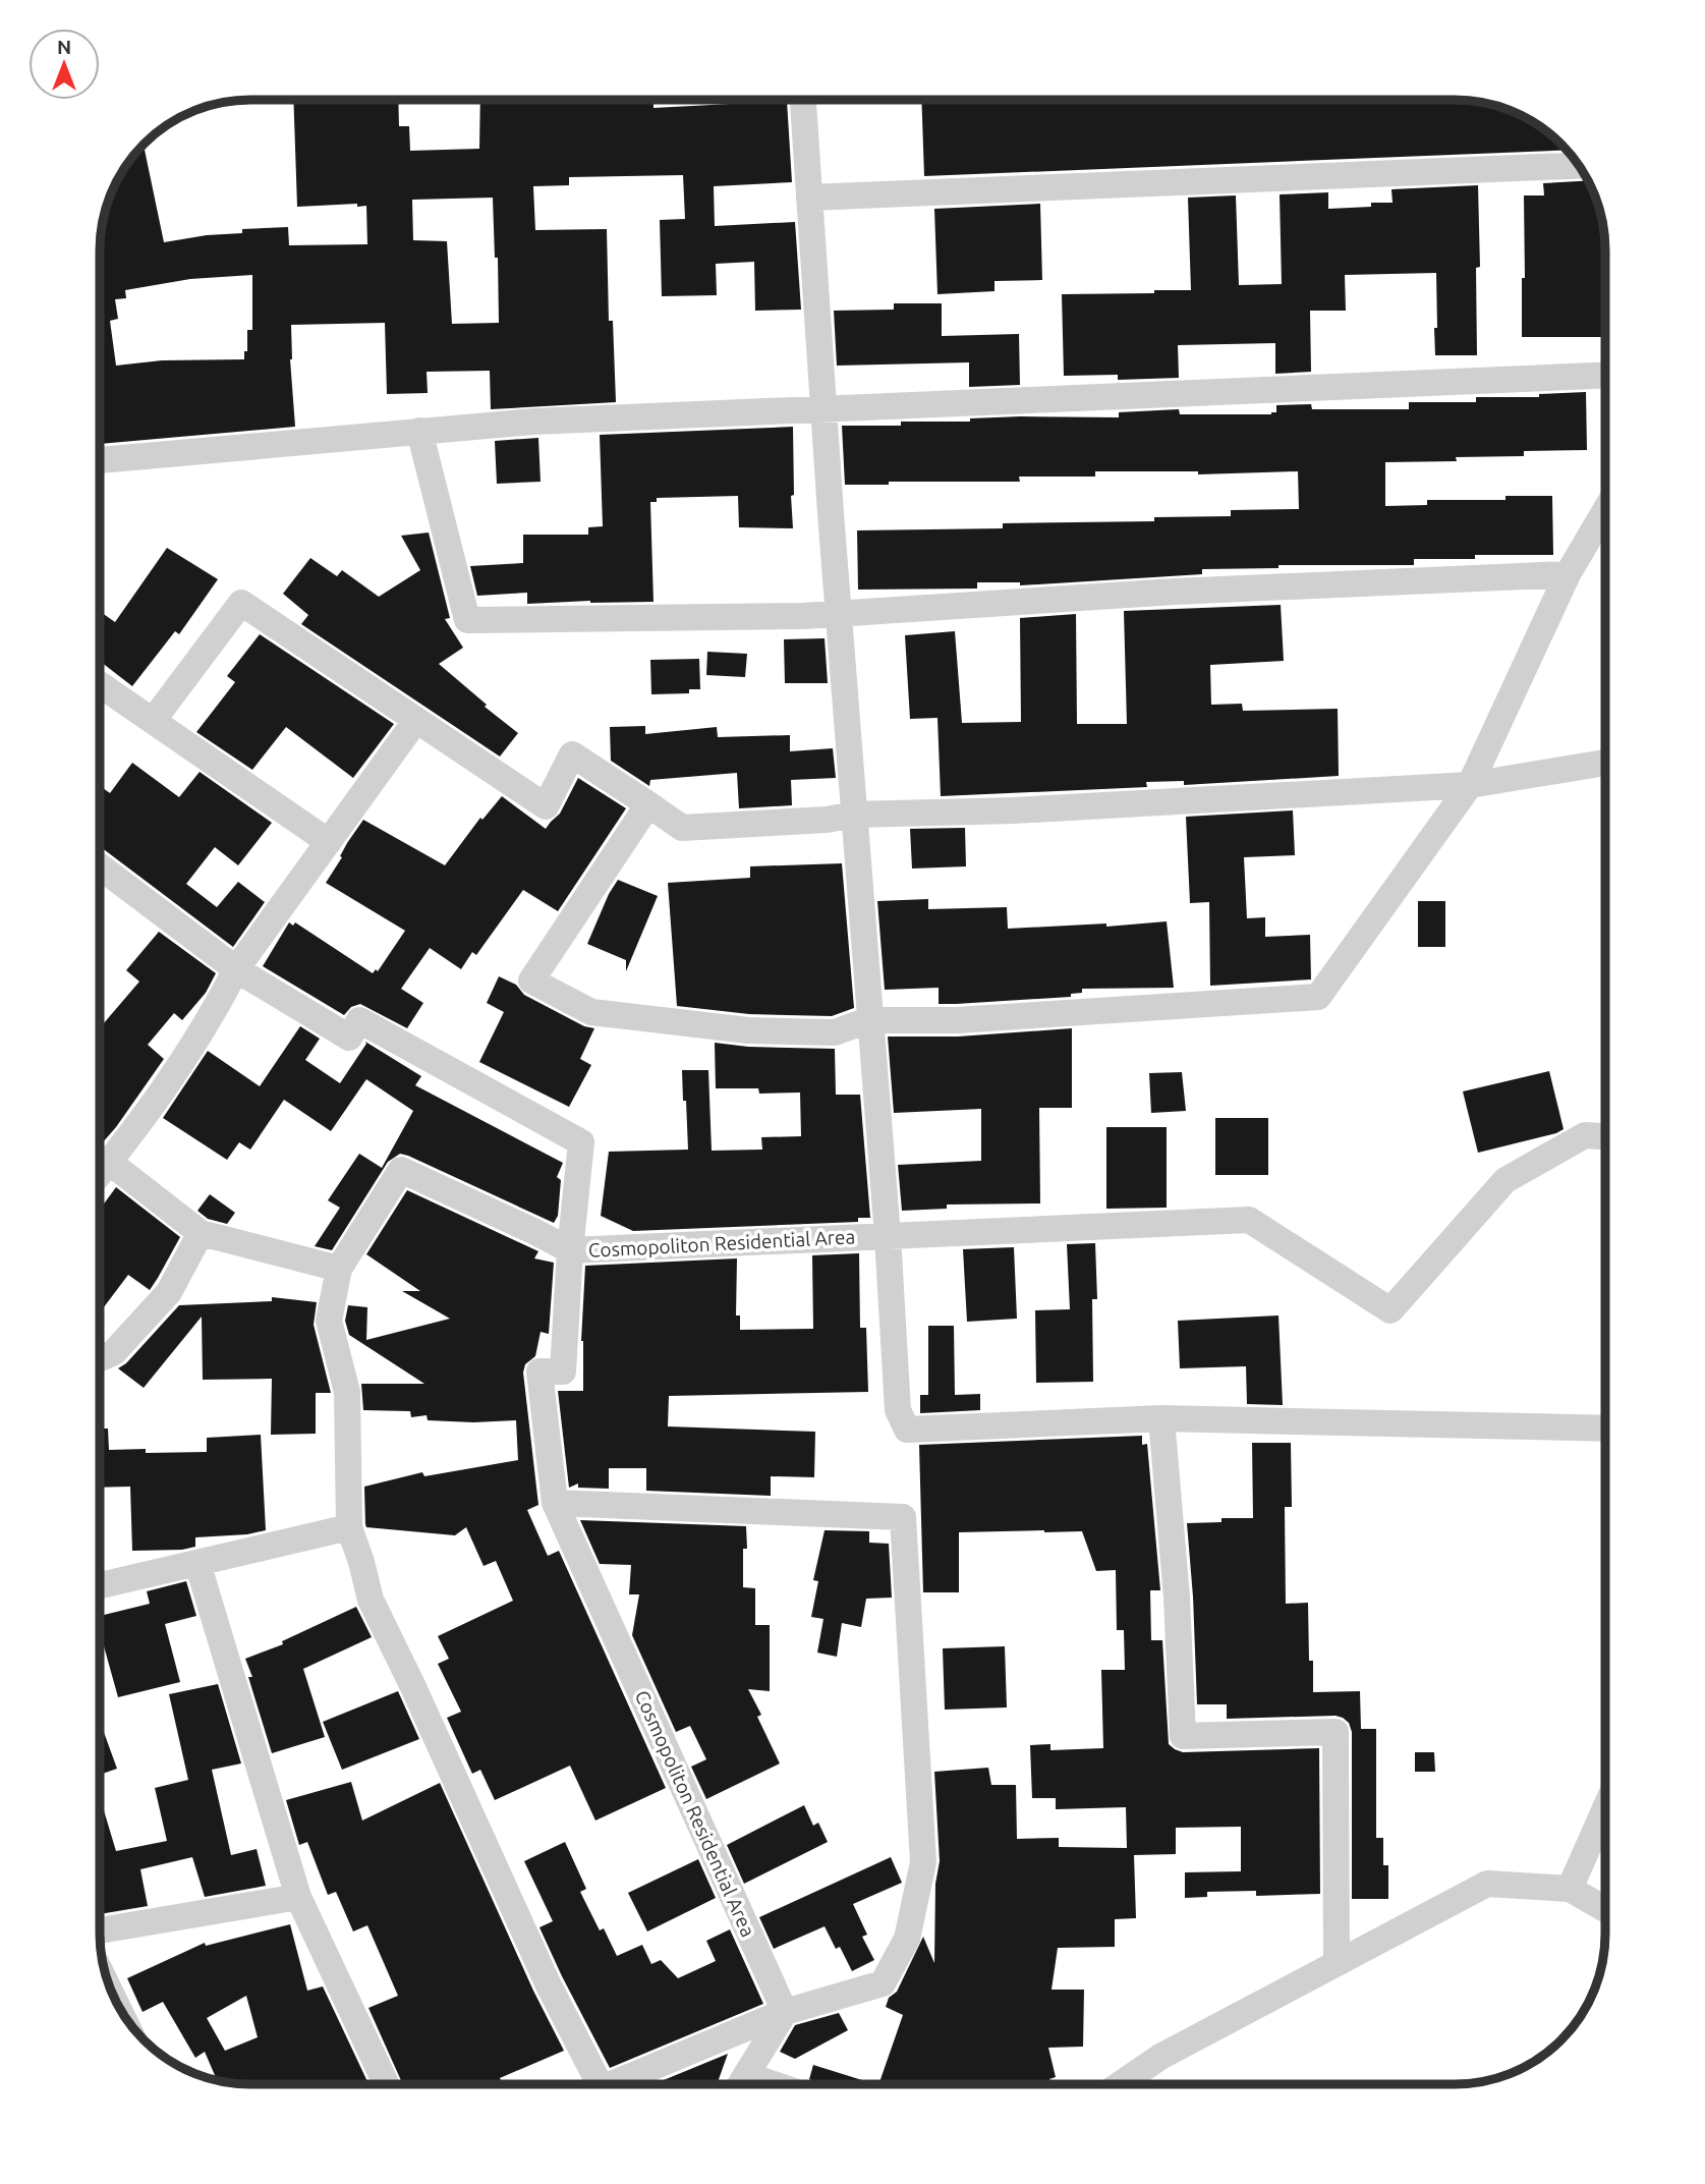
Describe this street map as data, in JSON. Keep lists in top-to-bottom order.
{
  "streets": {
    "street": ["Cosmopoliton Residential Area"]
  },
  "north": "top"
}
